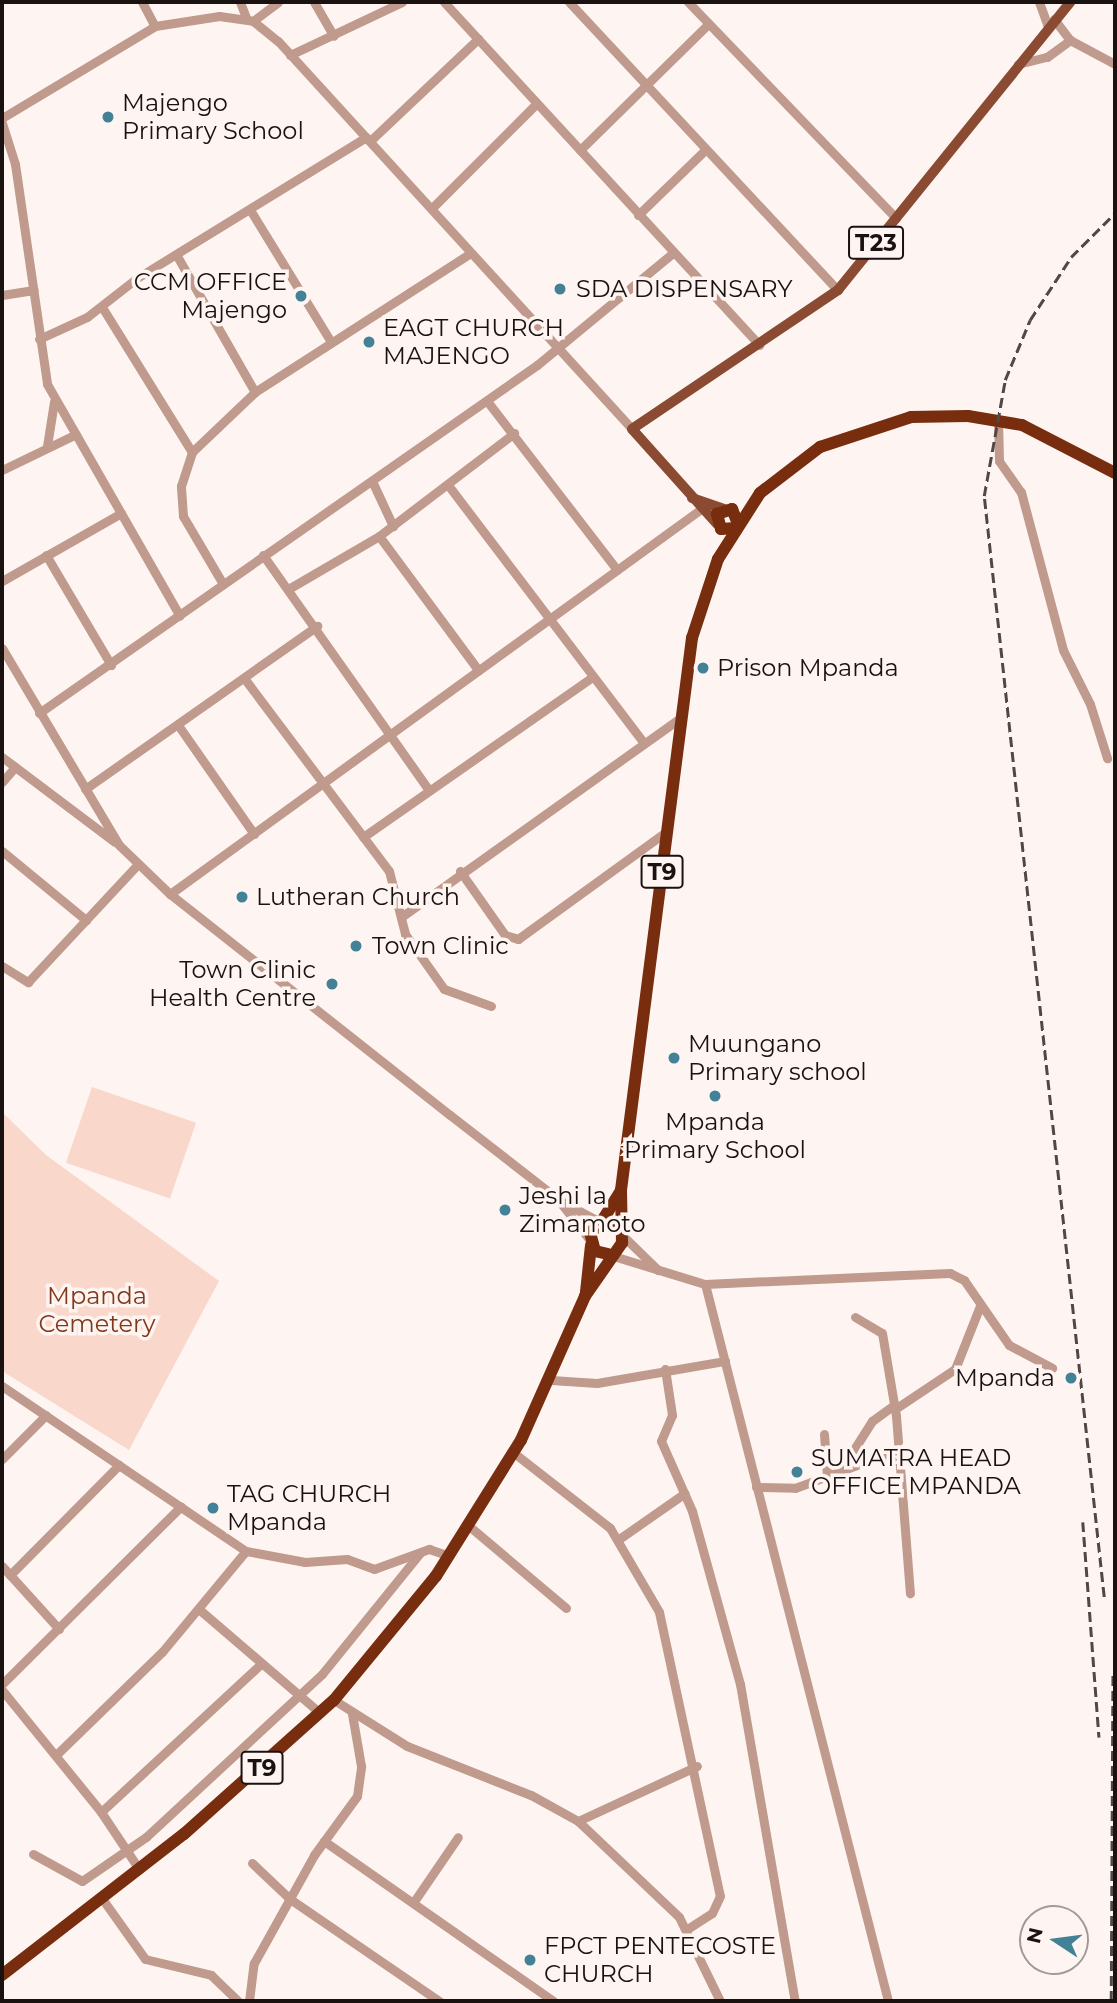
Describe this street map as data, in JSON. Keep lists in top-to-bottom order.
{
  "streets": {
    "highway": ["T9"],
    "main road": ["T23"]
  },
  "parks": ["Mpanda Cemetery"],
  "places": [
    "Majengo Primary School",
    "SDA DISPENSARY",
    "CCM OFFICE Majengo",
    "EAGT CHURCH MAJENGO",
    "Prison Mpanda",
    "Lutheran Church",
    "Town Clinic",
    "Town Clinic Health Centre",
    "Muungano Primary school",
    "Mpanda Primary School",
    "Jeshi la Zimamoto",
    "Mpanda",
    "SUMATRA HEAD OFFICE MPANDA",
    "TAG CHURCH Mpanda",
    "FPCT PENTECOSTE CHURCH"
  ],
  "north": "left"
}
